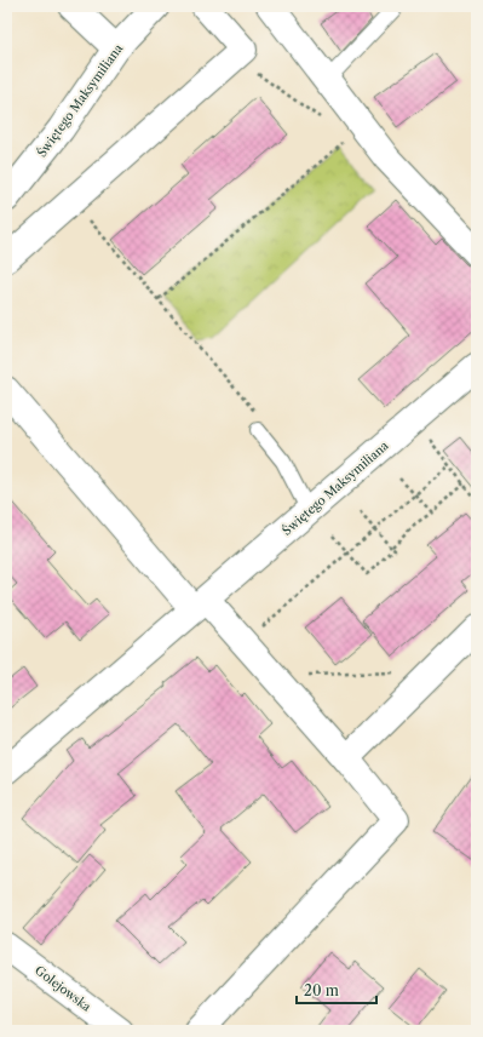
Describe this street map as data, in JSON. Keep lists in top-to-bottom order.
{
  "streets": {
    "street": ["Świętego Maksymiliana", "Golejowska"]
  },
  "scale_bar": "20 m"
}
